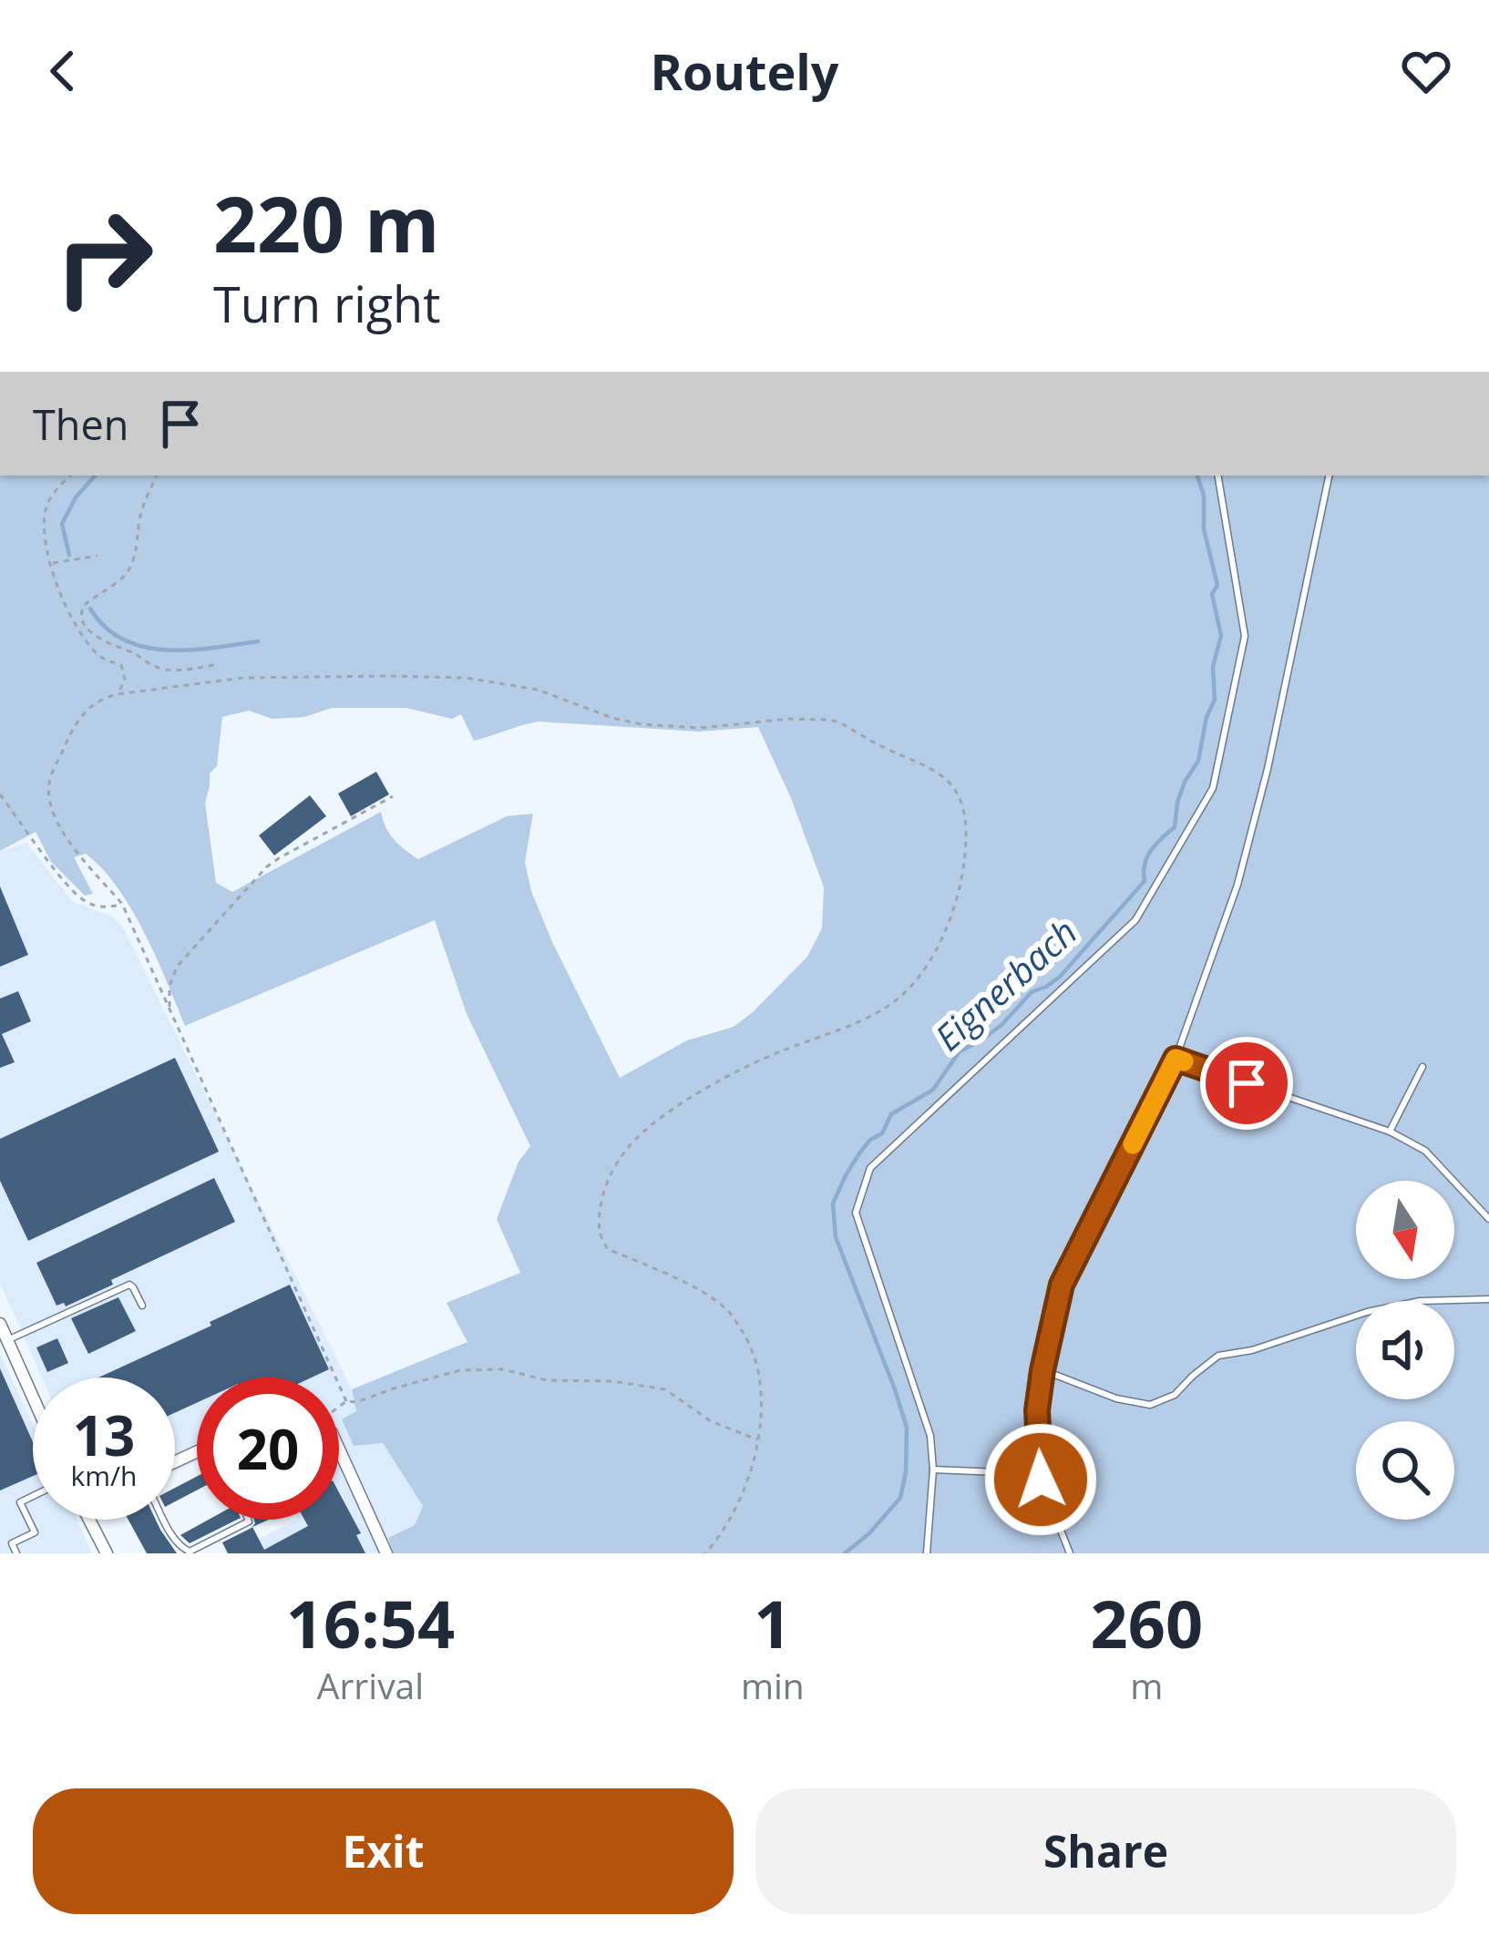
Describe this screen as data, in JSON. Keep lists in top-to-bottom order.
{
  "water": ["Eignerbach"],
  "north": "bottom",
  "page": {
    "header": "Routely",
    "turn": ["220 m", "Turn right"],
    "then": "Then",
    "speed": "13 km/h",
    "limit": "20",
    "eta": [
      "16:54",
      "Arrival",
      "1",
      "min",
      "260",
      "m"
    ],
    "buttons": ["Exit", "Share"]
  }
}
